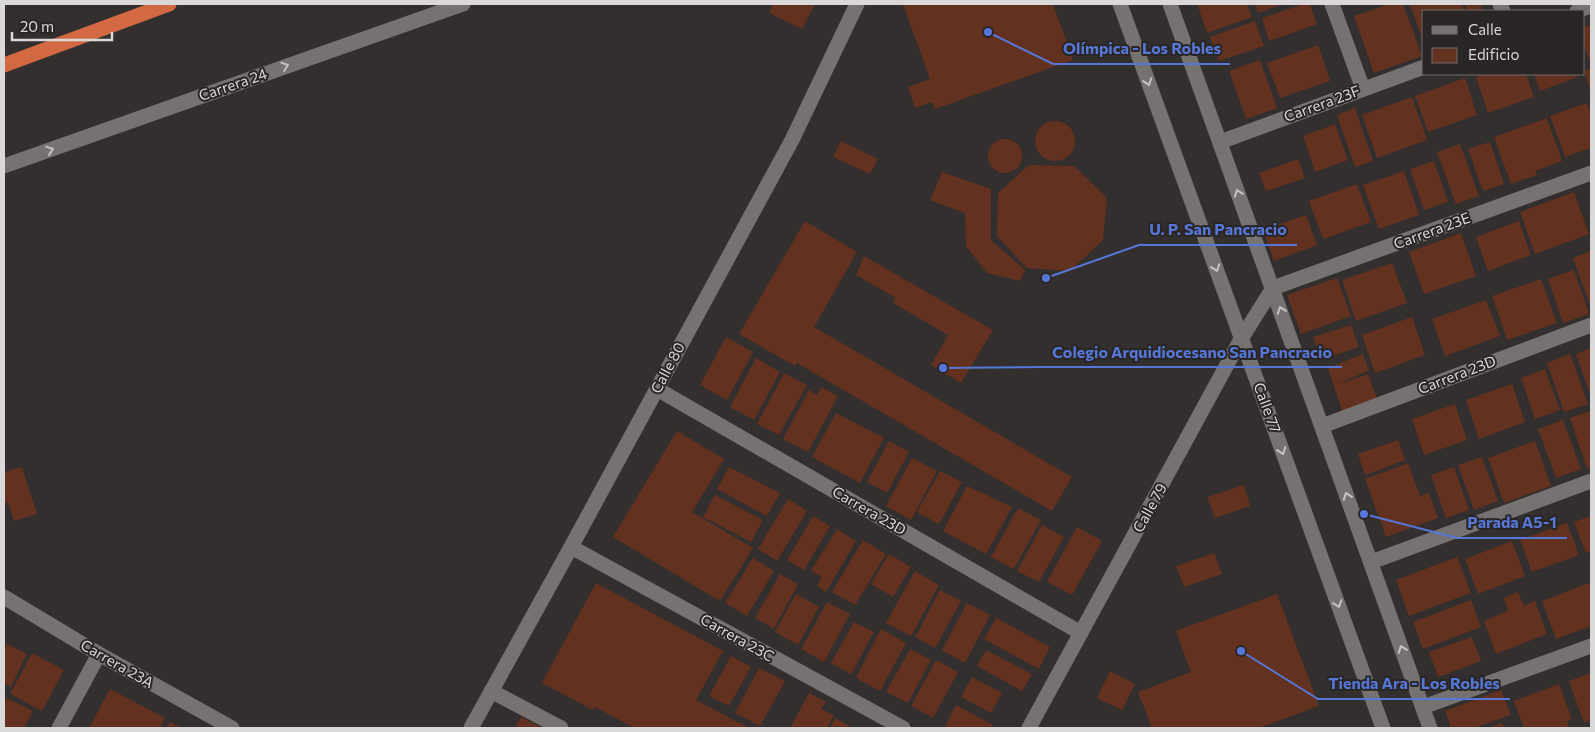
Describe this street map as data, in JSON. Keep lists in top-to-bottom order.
{
  "streets": {
    "street": [
      "Carrera 24",
      "Carrera 23F",
      "Carrera 23E",
      "Calle 80",
      "Carrera 23D",
      "Calle 77",
      "Calle 79",
      "Carrera 23C",
      "Carrera 23A"
    ]
  },
  "crossings": [
    ["Carrera 23E", "Calle 79"],
    ["Calle 80", "Carrera 23D"],
    ["Calle 80", "Carrera 23C"],
    ["Carrera 23D", "Calle 79"],
    ["Calle 77", "Calle 79"]
  ],
  "one_way": ["Carrera 24"],
  "places": [
    "Olímpica - Los Robles",
    "U. P. San Pancracio",
    "Colegio Arquidiocesano San Pancracio",
    "Parada A5-1",
    "Tienda Ara - Los Robles"
  ],
  "legend": ["Calle", "Edificio"],
  "scale_bar": "20 m"
}
